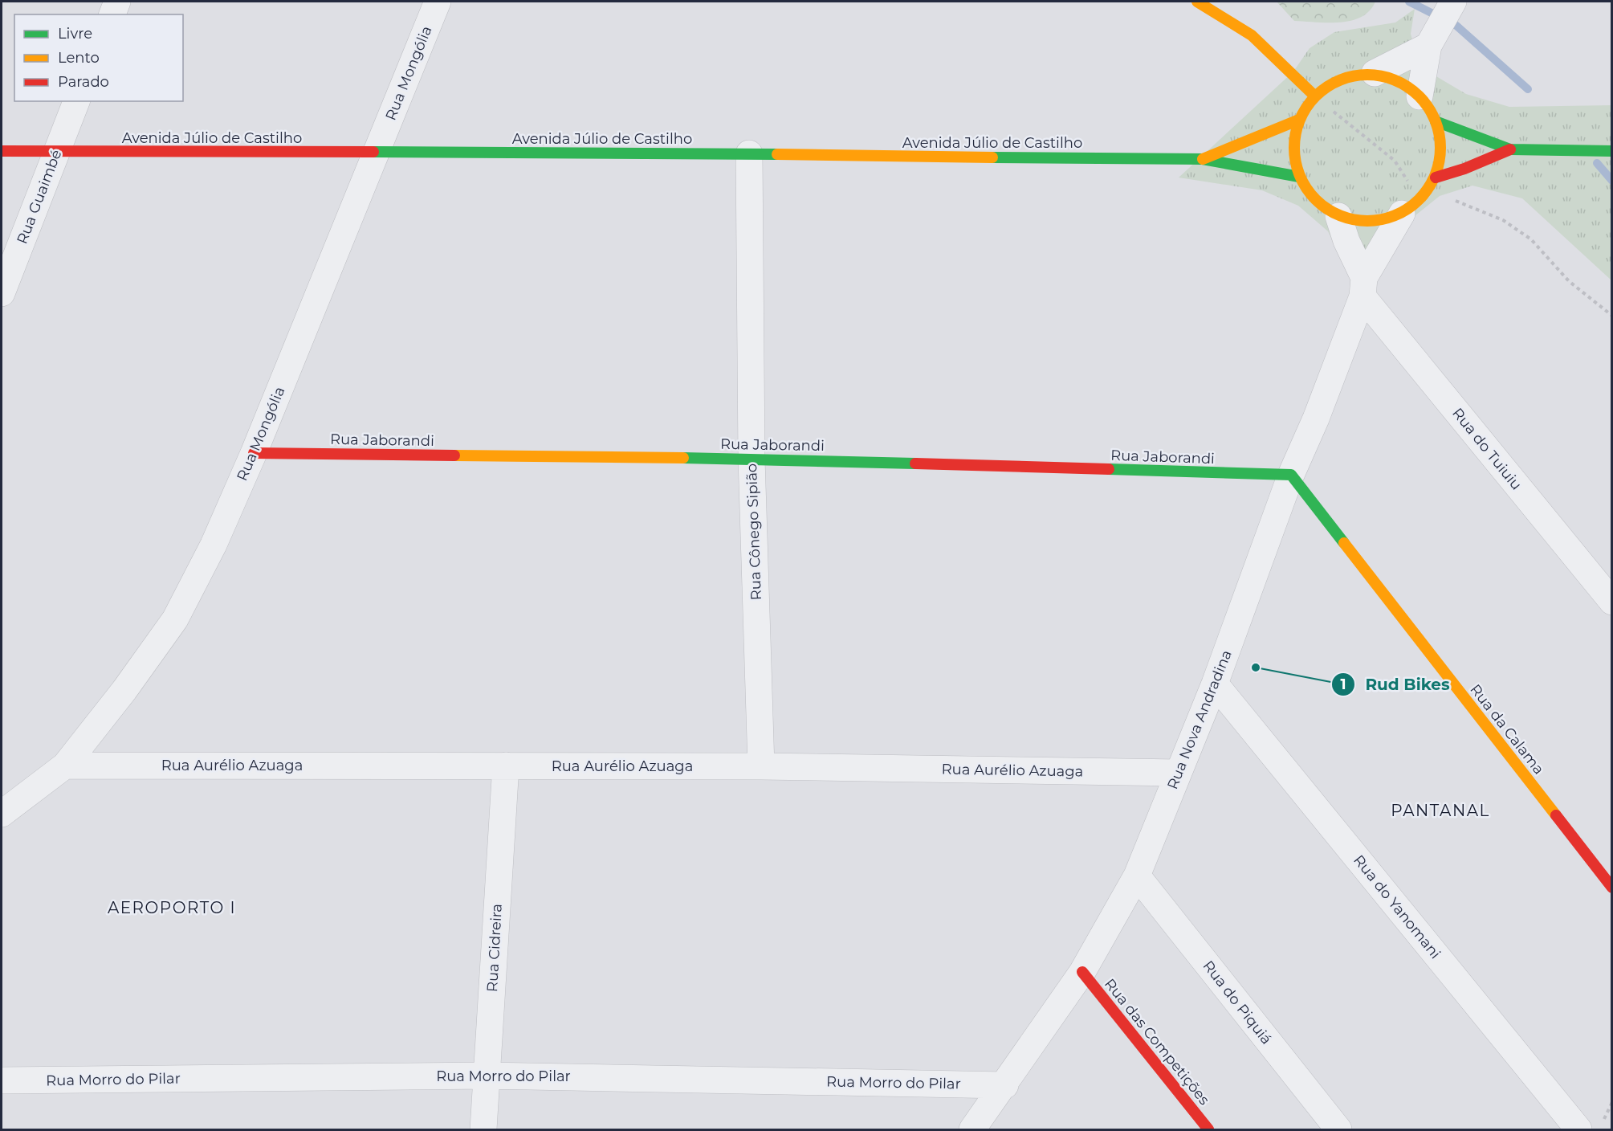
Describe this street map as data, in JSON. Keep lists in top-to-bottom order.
{
  "streets": {
    "main road": [
      "Avenida Júlio de Castilho",
      "Rua Jaborandi",
      "Rua da Calama",
      "Rua das Competições"
    ],
    "street": [
      "Rua Mongólia",
      "Rua Guaimbé",
      "Rua do Tuiuiu",
      "Rua Cônego Sipião",
      "Rua Nova Andradina",
      "Rua Aurélio Azuaga",
      "Rua do Yanomani",
      "Rua Cidreira",
      "Rua do Piquiá",
      "Rua Morro do Pilar"
    ]
  },
  "crossings": [
    ["Rua Mongólia", "Avenida Júlio de Castilho"],
    ["Rua Mongólia", "Rua Jaborandi"],
    ["Rua Mongólia", "Rua Aurélio Azuaga"],
    ["Avenida Júlio de Castilho", "Rua Guaimbé"],
    ["Avenida Júlio de Castilho", "Rua Cônego Sipião"],
    ["Rua Jaborandi", "Rua Cônego Sipião"],
    ["Rua Jaborandi", "Rua Nova Andradina"],
    ["Rua Jaborandi", "Rua da Calama"],
    ["Rua do Tuiuiu", "Rua Nova Andradina"],
    ["Rua Cônego Sipião", "Rua Aurélio Azuaga"],
    ["Rua Nova Andradina", "Rua da Calama"],
    ["Rua Nova Andradina", "Rua Aurélio Azuaga"],
    ["Rua Nova Andradina", "Rua do Yanomani"],
    ["Rua Nova Andradina", "Rua do Piquiá"],
    ["Rua Nova Andradina", "Rua das Competições"],
    ["Rua Nova Andradina", "Rua Morro do Pilar"],
    ["Rua Aurélio Azuaga", "Rua Cidreira"],
    ["Rua Cidreira", "Rua Morro do Pilar"]
  ],
  "districts": ["PANTANAL", "AEROPORTO I"],
  "places": ["Rud Bikes"],
  "legend": ["Livre", "Lento", "Parado"]
}
